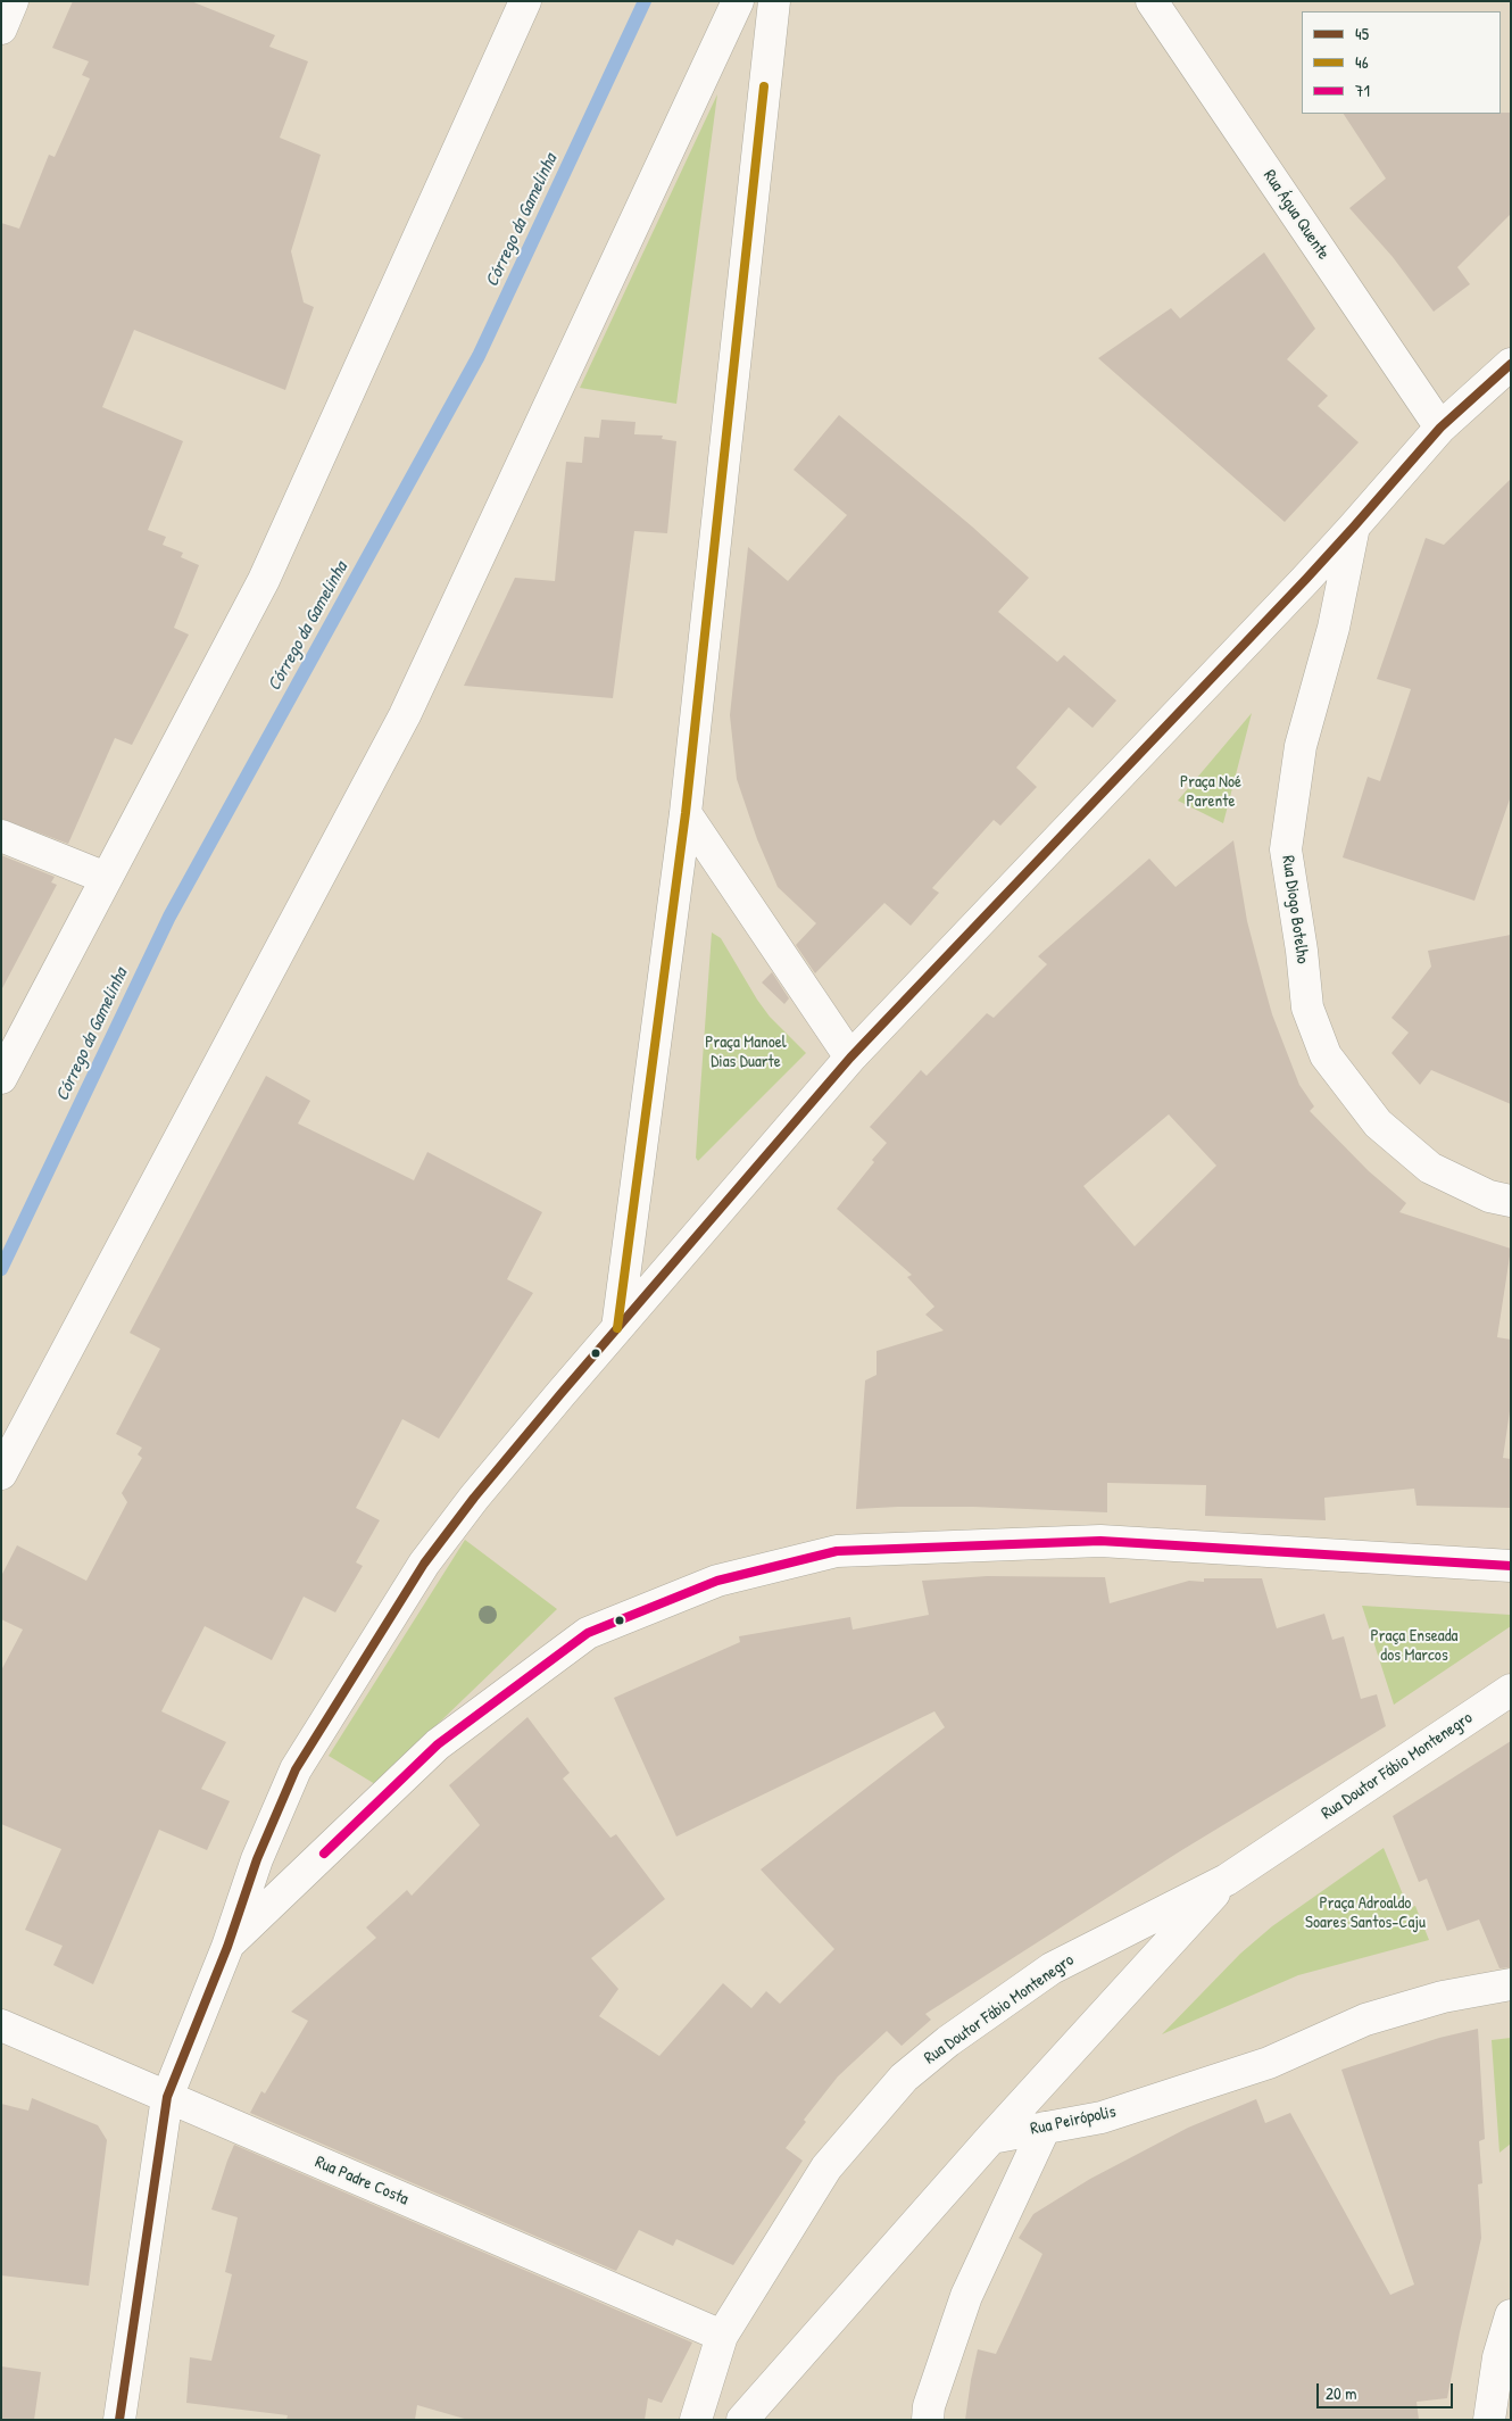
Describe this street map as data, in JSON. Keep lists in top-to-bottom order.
{
  "streets": {
    "street": [
      "Rua Água Quente",
      "Rua Diogo Botelho",
      "Rua Doutor Fábio Montenegro",
      "Rua Peirópolis",
      "Rua Padre Costa"
    ]
  },
  "crossings": [
    ["Rua Doutor Fábio Montenegro", "Rua Peirópolis"],
    ["Rua Doutor Fábio Montenegro", "Rua Padre Costa"]
  ],
  "water": ["Córrego da Gamelinha"],
  "parks": [
    "Praça Noé Parente",
    "Praça Manoel Dias Duarte",
    "Praça Enseada dos Marcos",
    "Praça Adroaldo Soares Santos-Caju"
  ],
  "lines": ["transit line 46", "transit line 45", "transit line 71"],
  "legend": ["45", "46", "71"],
  "scale_bar": "20 m"
}
